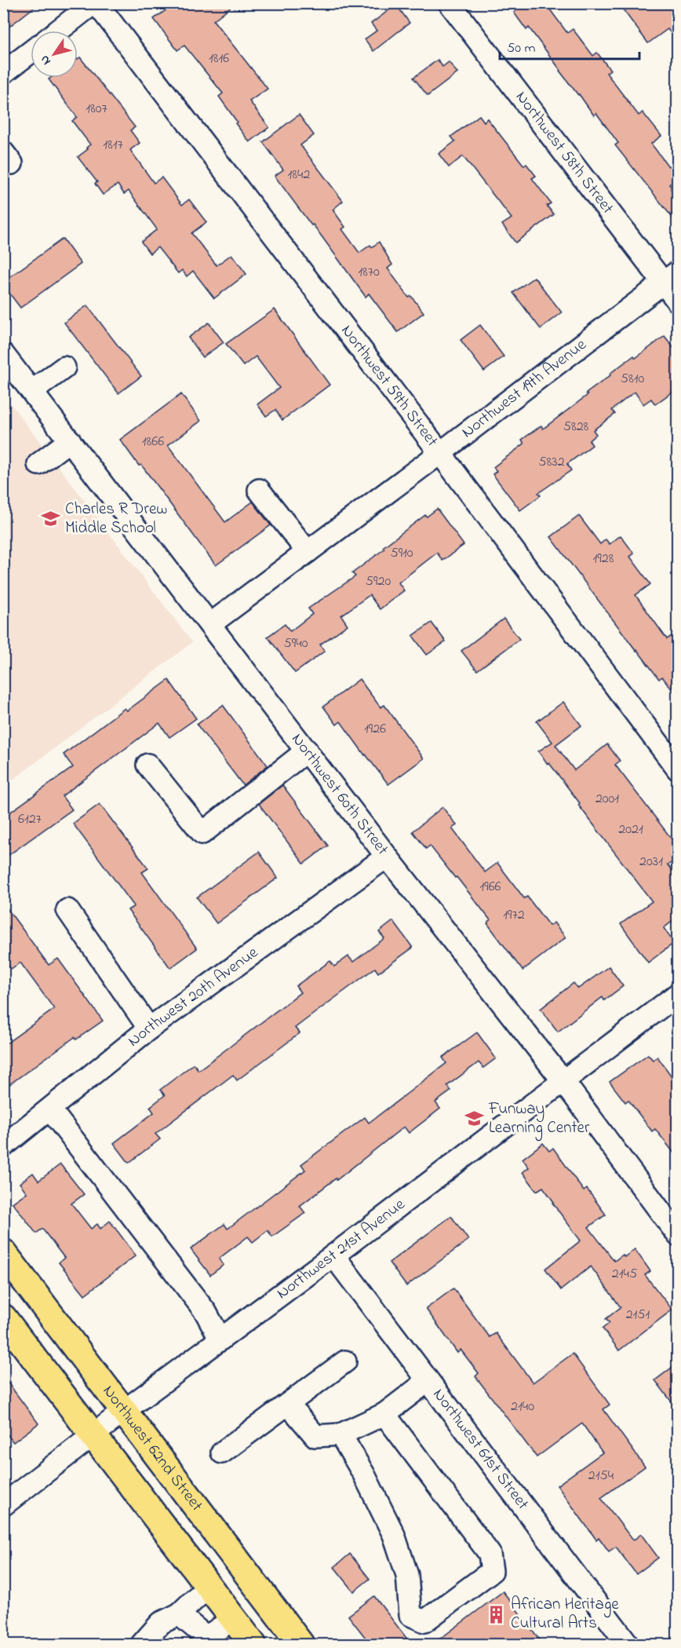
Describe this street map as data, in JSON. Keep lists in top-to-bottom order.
{
  "streets": {
    "main road": ["Northwest 62nd Street"],
    "street": [
      "Northwest 58th Street",
      "Northwest 59th Street",
      "Northwest 19th Avenue",
      "Northwest 60th Street",
      "Northwest 20th Avenue",
      "Northwest 21st Avenue",
      "Northwest 61st Street"
    ]
  },
  "crossings": [
    ["Northwest 58th Street", "Northwest 19th Avenue"],
    ["Northwest 59th Street", "Northwest 19th Avenue"],
    ["Northwest 19th Avenue", "Northwest 60th Street"],
    ["Northwest 60th Street", "Northwest 20th Avenue"],
    ["Northwest 60th Street", "Northwest 21st Avenue"],
    ["Northwest 21st Avenue", "Northwest 62nd Street"],
    ["Northwest 21st Avenue", "Northwest 61st Street"]
  ],
  "places": {
    "school or university": ["Charles R Drew Middle School", "Funway Learning Center"],
    "building": ["African Heritage Cultural Arts"]
  },
  "house_numbers": [
    "1816",
    "1807",
    "1817",
    "1842",
    "1870",
    "5810",
    "5828",
    "1866",
    "5832",
    "5910",
    "1928",
    "5920",
    "5940",
    "1926",
    "2001",
    "6127",
    "2021",
    "2031",
    "1966",
    "1972",
    "2145",
    "2151",
    "2140",
    "2154"
  ],
  "scale_bar": "50 m",
  "north": "bottom left"
}
